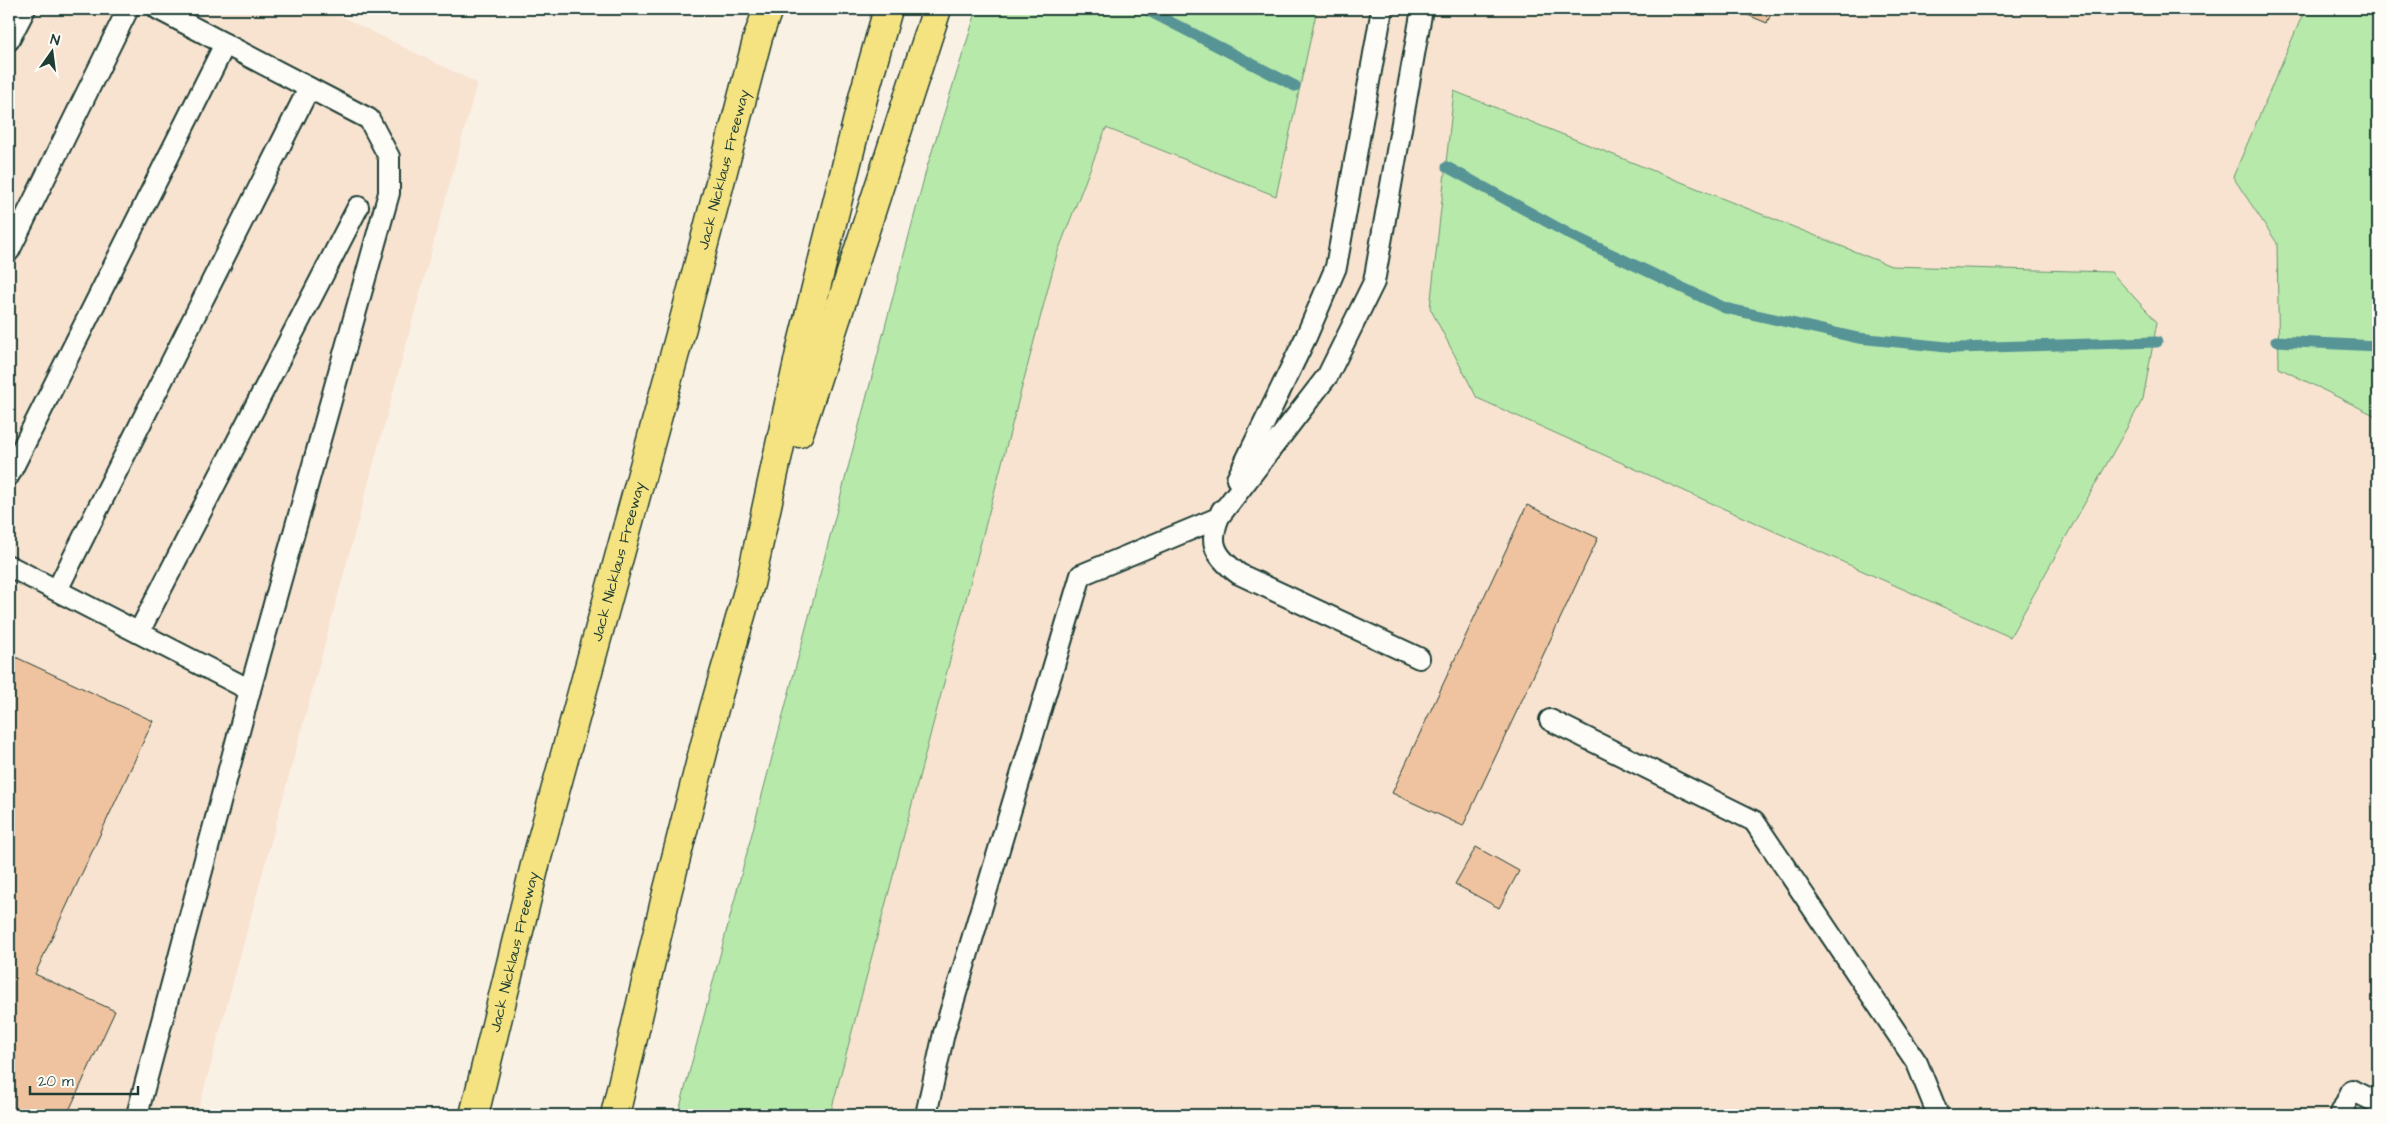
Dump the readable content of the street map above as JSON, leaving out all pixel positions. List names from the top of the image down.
{
  "streets": {
    "highway": ["Jack Nicklaus Freeway"]
  },
  "scale_bar": "20 m",
  "north": "top"
}
